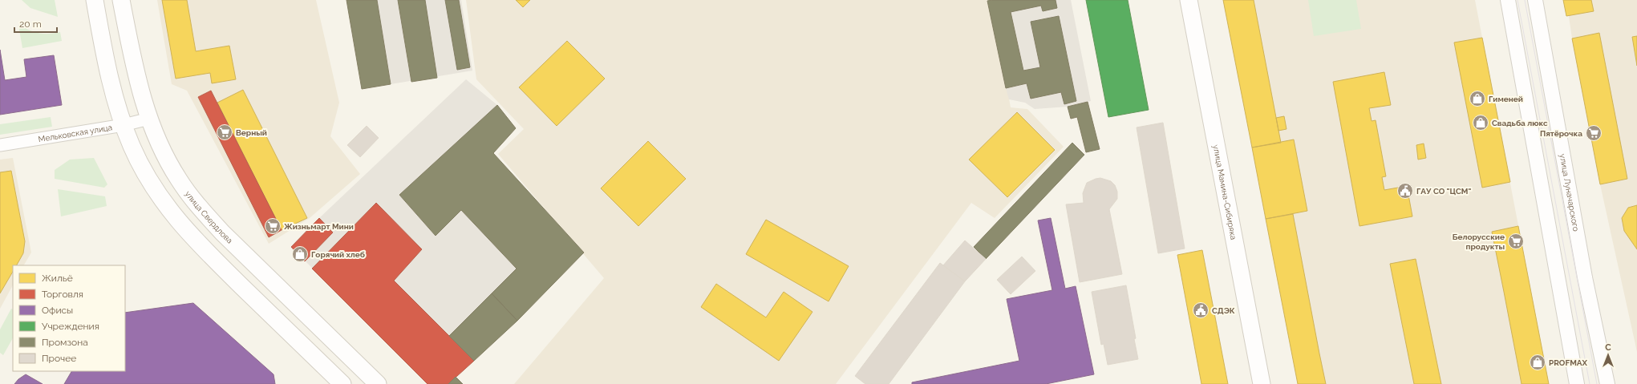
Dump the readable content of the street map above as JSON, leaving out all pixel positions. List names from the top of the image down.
{
  "streets": {
    "main road": ["улица Мамина-Сибиряка", "улица Свердлова"],
    "street": ["Мельковская улица", "улица Луначарского"]
  },
  "crossings": [
    ["Мельковская улица", "улица Свердлова"]
  ],
  "places": {
    "shop": [
      "Гименей",
      "Свадьба люкс",
      "Горячий хлеб",
      "PROFMAX"
    ],
    "supermarket": [
      "Верный",
      "Пятёрочка",
      "Жизньмарт Мини",
      "Белорусские продукты"
    ],
    "public building": ["ГАУ СО \"ЦСМ\"", "СДЭК"]
  },
  "legend": [
    "Жильё",
    "Торговля",
    "Офисы",
    "Учреждения",
    "Промзона",
    "Прочее"
  ],
  "scale_bar": "20 m",
  "north": "top"
}
